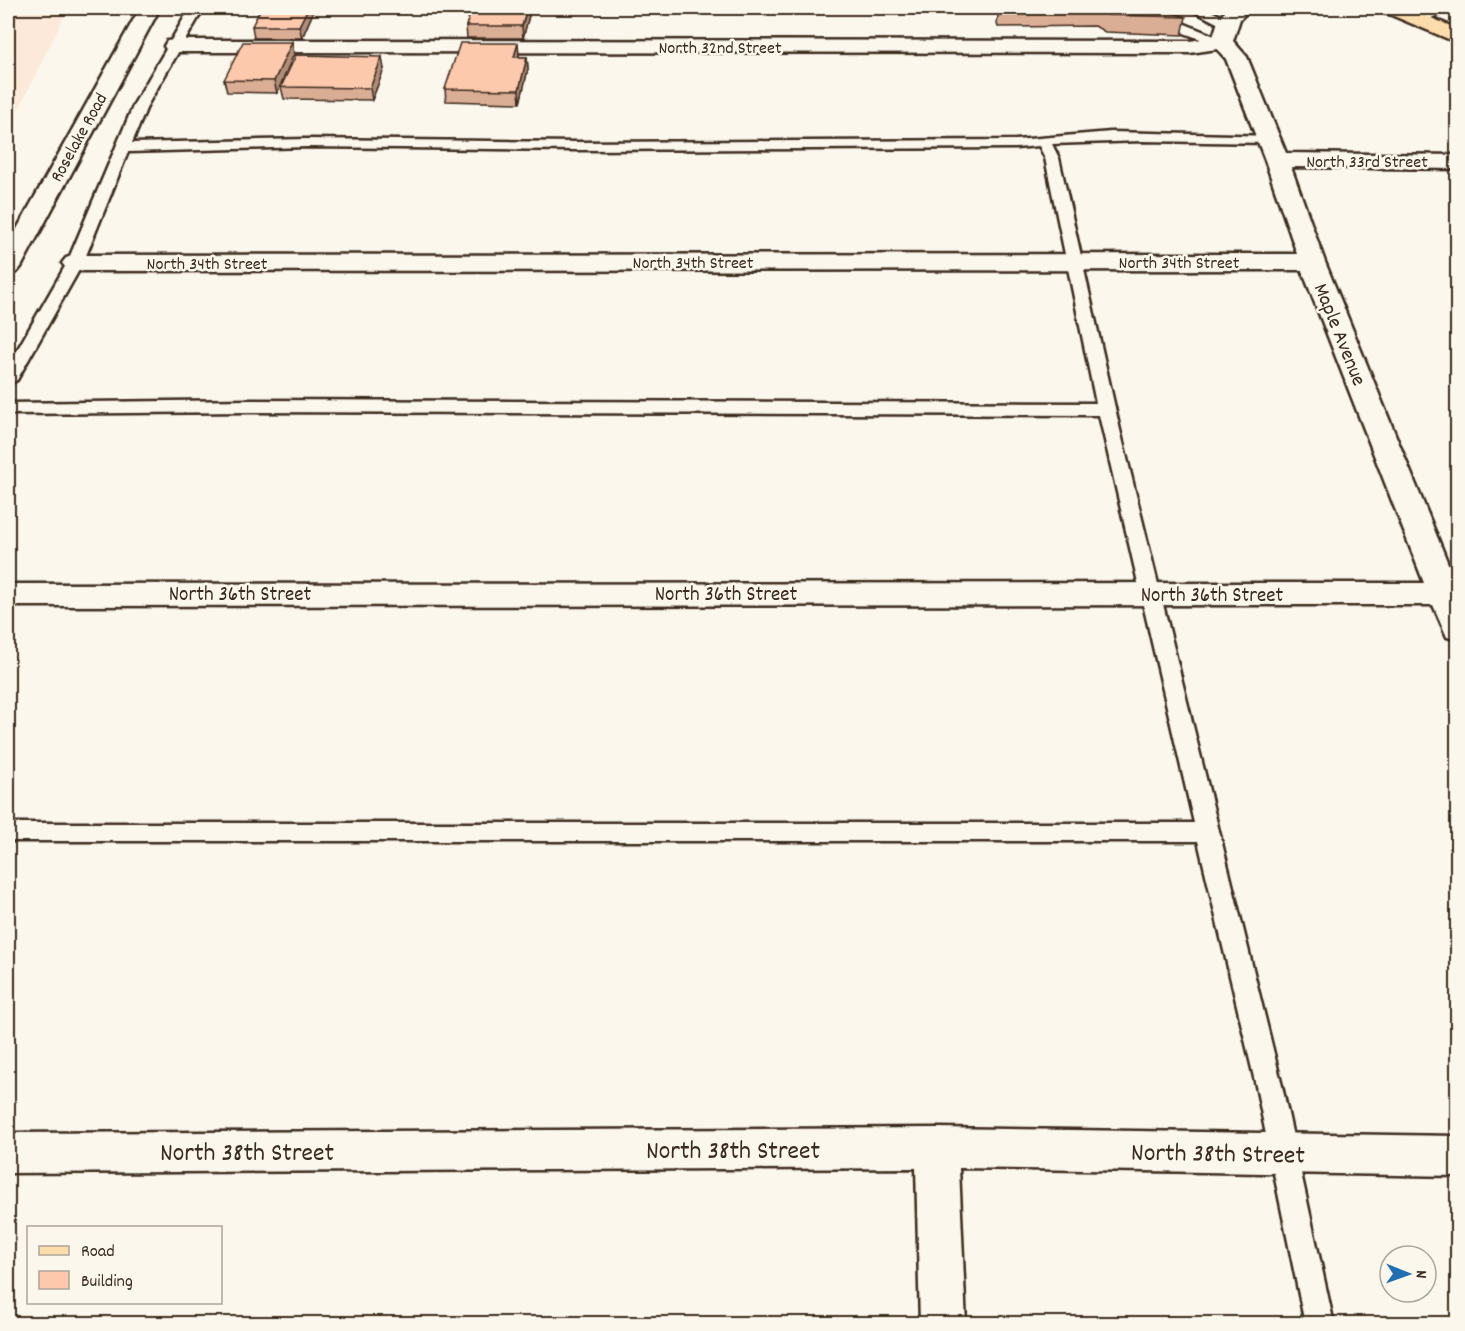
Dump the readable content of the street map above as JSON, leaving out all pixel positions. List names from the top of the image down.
{
  "streets": {
    "street": [
      "North 32nd Street",
      "Roselake Road",
      "North 33rd Street",
      "North 34th Street",
      "Maple Avenue",
      "North 36th Street",
      "North 38th Street"
    ]
  },
  "crossings": [
    ["North 32nd Street", "Maple Avenue"],
    ["North 33rd Street", "Maple Avenue"],
    ["North 34th Street", "Maple Avenue"],
    ["Maple Avenue", "North 36th Street"]
  ],
  "legend": ["Road", "Building"],
  "north": "right"
}
